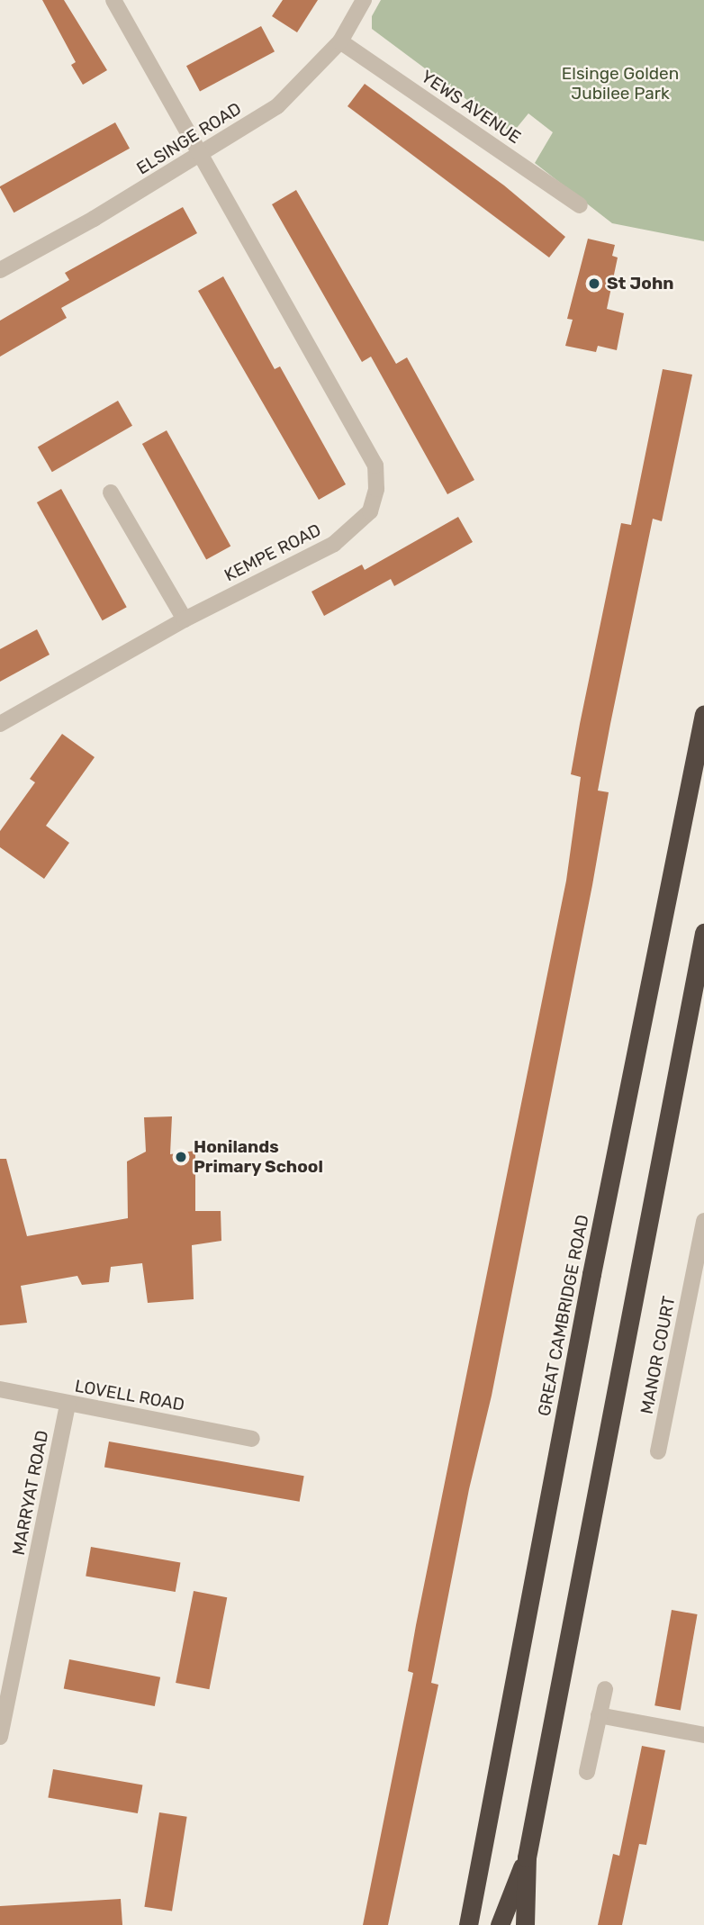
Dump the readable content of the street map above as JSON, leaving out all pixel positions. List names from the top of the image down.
{
  "streets": {
    "highway": ["GREAT CAMBRIDGE ROAD"],
    "street": [
      "YEWS AVENUE",
      "ELSINGE ROAD",
      "KEMPE ROAD",
      "MANOR COURT",
      "LOVELL ROAD",
      "MARRYAT ROAD"
    ]
  },
  "crossings": [
    ["YEWS AVENUE", "ELSINGE ROAD"],
    ["ELSINGE ROAD", "KEMPE ROAD"],
    ["LOVELL ROAD", "MARRYAT ROAD"]
  ],
  "parks": ["Elsinge Golden Jubilee Park"],
  "places": ["St John", "Honilands Primary School"]
}
